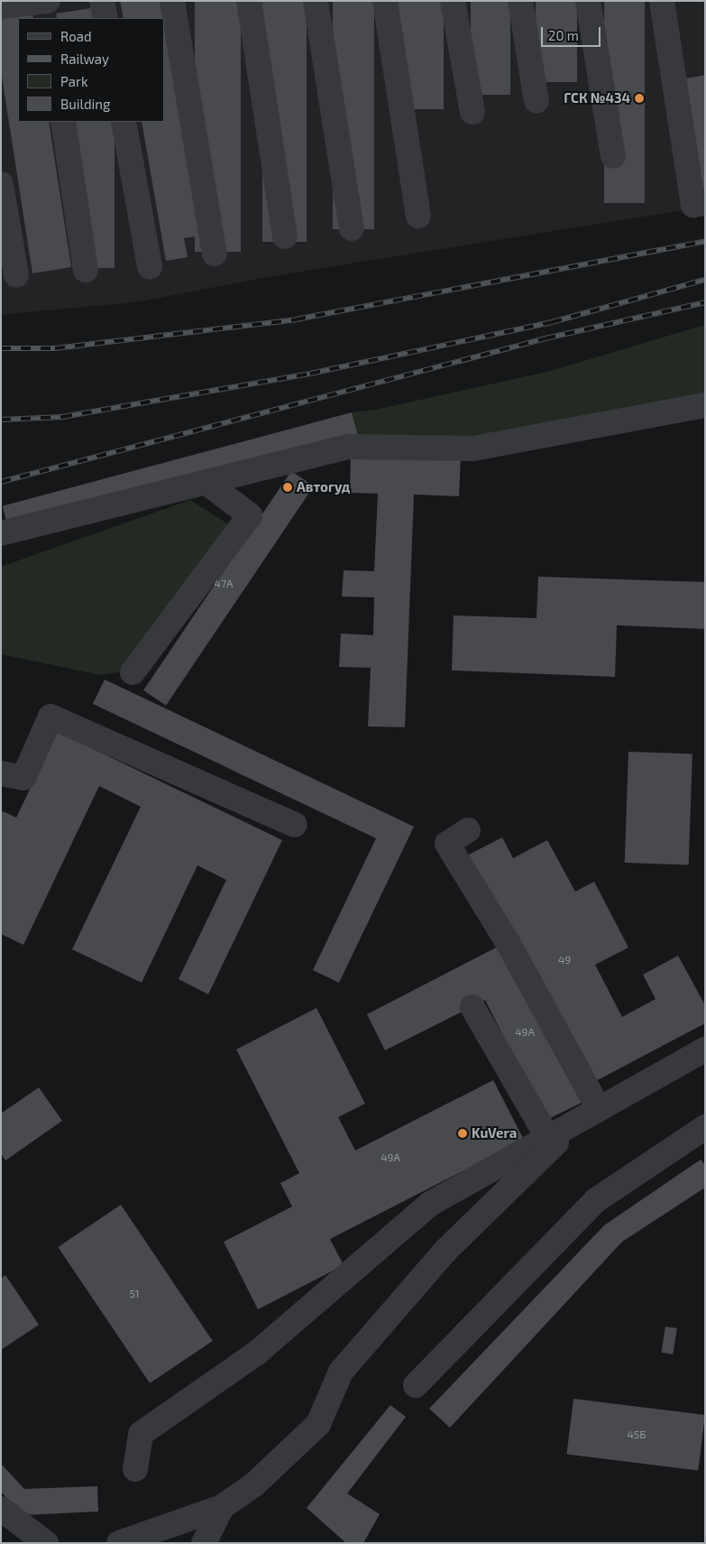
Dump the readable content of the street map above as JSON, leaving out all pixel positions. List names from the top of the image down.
{
  "places": ["ГСК №434", "Автогуд", "KuVera"],
  "house_numbers": [
    "47А",
    "49",
    "49А",
    "49А",
    "51",
    "45Б"
  ],
  "legend": [
    "Road",
    "Railway",
    "Park",
    "Building"
  ],
  "scale_bar": "20 m"
}
